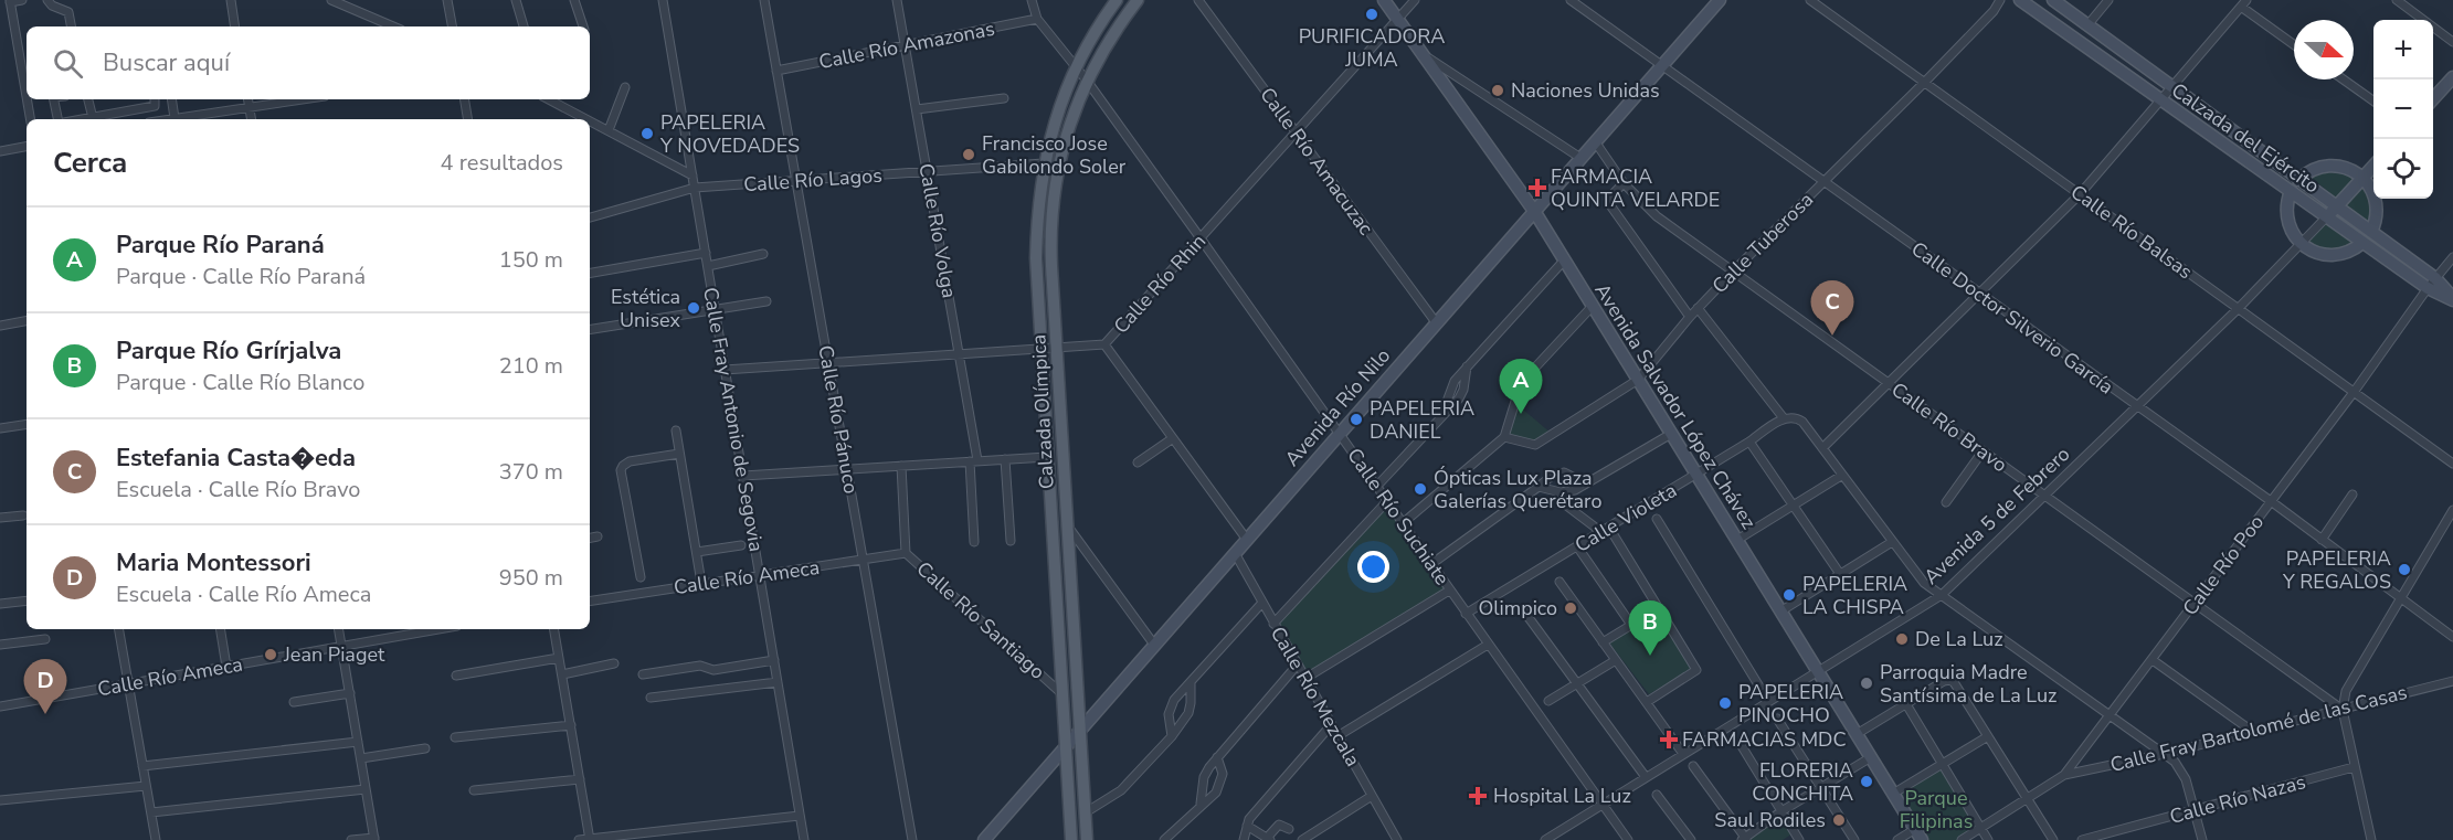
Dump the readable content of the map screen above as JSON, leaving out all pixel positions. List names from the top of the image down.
{
  "streets": {
    "main road": ["Calzada Olímpica"],
    "street": [
      "Calle Río Amazonas",
      "Calzada del Ejército",
      "Calle Río Amacuzac",
      "Calle Río Lagos",
      "Calle Río Volga",
      "Calle Río Balsas",
      "Calle Tuberosa",
      "Calle Río Rhin",
      "Calle Doctor Silverio García",
      "Avenida Salvador López Chávez",
      "Avenida Río Nilo",
      "Calle Fray Antonio de Segovia",
      "Calle Río Pánuco",
      "Calle Río Bravo",
      "Avenida 5 de Febrero",
      "Calle Río Suchiate",
      "Calle Violeta",
      "Calle Río Poo",
      "Calle Río Ameca",
      "Calle Río Santiago",
      "Calle Río Mezcala",
      "Calle Fray Bartolomé de las Casas",
      "Calle Río Nazas"
    ]
  },
  "crossings": [
    ["Calle Río Amazonas", "Calle Río Volga"],
    ["Calle Río Amazonas", "Calle Río Pánuco"],
    ["Calle Río Amazonas", "Calle Río Suchiate"],
    ["Calzada del Ejército", "Avenida 5 de Febrero"],
    ["Calzada del Ejército", "Calle Río Poo"],
    ["Calle Río Amacuzac", "Calle Río Rhin"],
    ["Calle Río Amacuzac", "Avenida Río Nilo"],
    ["Calle Río Lagos", "Calle Río Volga"],
    ["Calle Río Lagos", "Calzada Olímpica"],
    ["Calle Río Lagos", "Calle Fray Antonio de Segovia"],
    ["Calle Río Lagos", "Calle Río Pánuco"],
    ["Calle Río Volga", "Calle Río Rhin"],
    ["Calle Río Balsas", "Calle Tuberosa"],
    ["Calle Río Balsas", "Avenida 5 de Febrero"],
    ["Calle Río Balsas", "Calle Río Poo"],
    ["Calle Tuberosa", "Calle Doctor Silverio García"],
    ["Calle Tuberosa", "Avenida Salvador López Chávez"],
    ["Calle Tuberosa", "Calle Río Bravo"],
    ["Calle Río Rhin", "Avenida Salvador López Chávez"],
    ["Calle Río Rhin", "Calzada Olímpica"],
    ["Calle Río Rhin", "Calle Fray Antonio de Segovia"],
    ["Calle Río Rhin", "Calle Río Pánuco"],
    ["Calle Río Rhin", "Calle Río Suchiate"],
    ["Calle Doctor Silverio García", "Avenida Río Nilo"],
    ["Calle Doctor Silverio García", "Avenida 5 de Febrero"],
    ["Calle Doctor Silverio García", "Calle Río Poo"],
    ["Avenida Salvador López Chávez", "Avenida Río Nilo"],
    ["Avenida Salvador López Chávez", "Avenida 5 de Febrero"],
    ["Avenida Salvador López Chávez", "Calle Violeta"],
    ["Avenida Río Nilo", "Calzada Olímpica"],
    ["Avenida Río Nilo", "Calle Río Bravo"],
    ["Avenida Río Nilo", "Calle Río Suchiate"],
    ["Avenida Río Nilo", "Calle Río Mezcala"],
    ["Calzada Olímpica", "Calle Río Suchiate"],
    ["Calzada Olímpica", "Calle Río Santiago"],
    ["Calle Fray Antonio de Segovia", "Calle Río Ameca"],
    ["Calle Río Pánuco", "Calle Río Ameca"],
    ["Calle Río Bravo", "Avenida 5 de Febrero"],
    ["Calle Río Bravo", "Calle Río Poo"],
    ["Calle Río Bravo", "Calle Fray Bartolomé de las Casas"],
    ["Avenida 5 de Febrero", "Calle Río Suchiate"],
    ["Calle Río Suchiate", "Calle Violeta"],
    ["Calle Río Poo", "Calle Fray Bartolomé de las Casas"],
    ["Calle Río Ameca", "Calle Río Santiago"]
  ],
  "parks": ["Parque Filipinas"],
  "places": {
    "other": [
      "PURIFICADORA JUMA",
      "Naciones Unidas",
      "PAPELERIA Y NOVEDADES",
      "Francisco Jose Gabilondo Soler",
      "Estética Unisex",
      "PAPELERIA DANIEL",
      "Ópticas Lux Plaza Galerías Querétaro",
      "PAPELERIA Y REGALOS",
      "PAPELERIA LA CHISPA",
      "Olimpico",
      "De La Luz",
      "Jean Piaget",
      "Parroquia Madre Santísima de La Luz",
      "PAPELERIA PINOCHO",
      "FLORERIA CONCHITA",
      "Saul Rodiles"
    ],
    "health": ["FARMACIA QUINTA VELARDE", "FARMACIAS MDC", "Hospital La Luz"]
  },
  "north": "right",
  "page": {
    "map_buttons": ["+", "−"],
    "search": "Buscar aquí",
    "heading": ["Cerca", "4 resultados"],
    "list": [
      {
        "mark": "A",
        "name": "Parque Río Paraná",
        "note": "Parque · Calle Río Paraná",
        "value": "150 m"
      },
      {
        "mark": "B",
        "name": "Parque Río Grírjalva",
        "note": "Parque · Calle Río Blanco",
        "value": "210 m"
      },
      {
        "mark": "C",
        "name": "Estefania Casta�eda",
        "note": "Escuela · Calle Río Bravo",
        "value": "370 m"
      },
      {
        "mark": "D",
        "name": "Maria Montessori",
        "note": "Escuela · Calle Río Ameca",
        "value": "950 m"
      }
    ],
    "pins": [
      "C",
      "A",
      "B",
      "D"
    ]
  }
}
